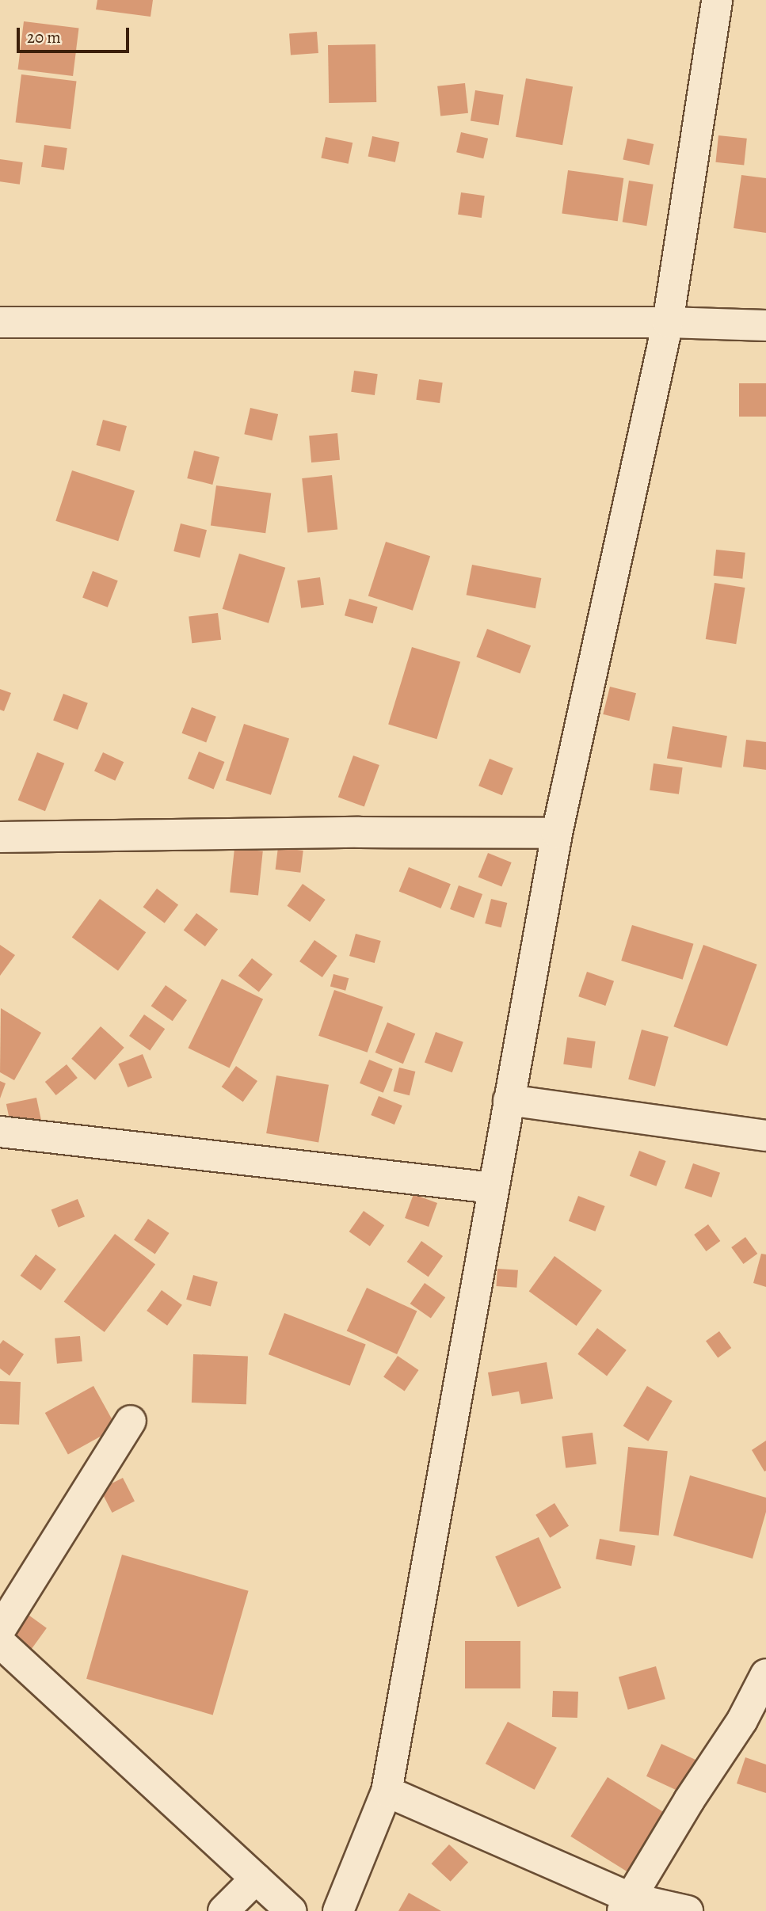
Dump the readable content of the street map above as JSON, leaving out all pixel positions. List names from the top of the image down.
{
  "scale_bar": "20 m"
}
